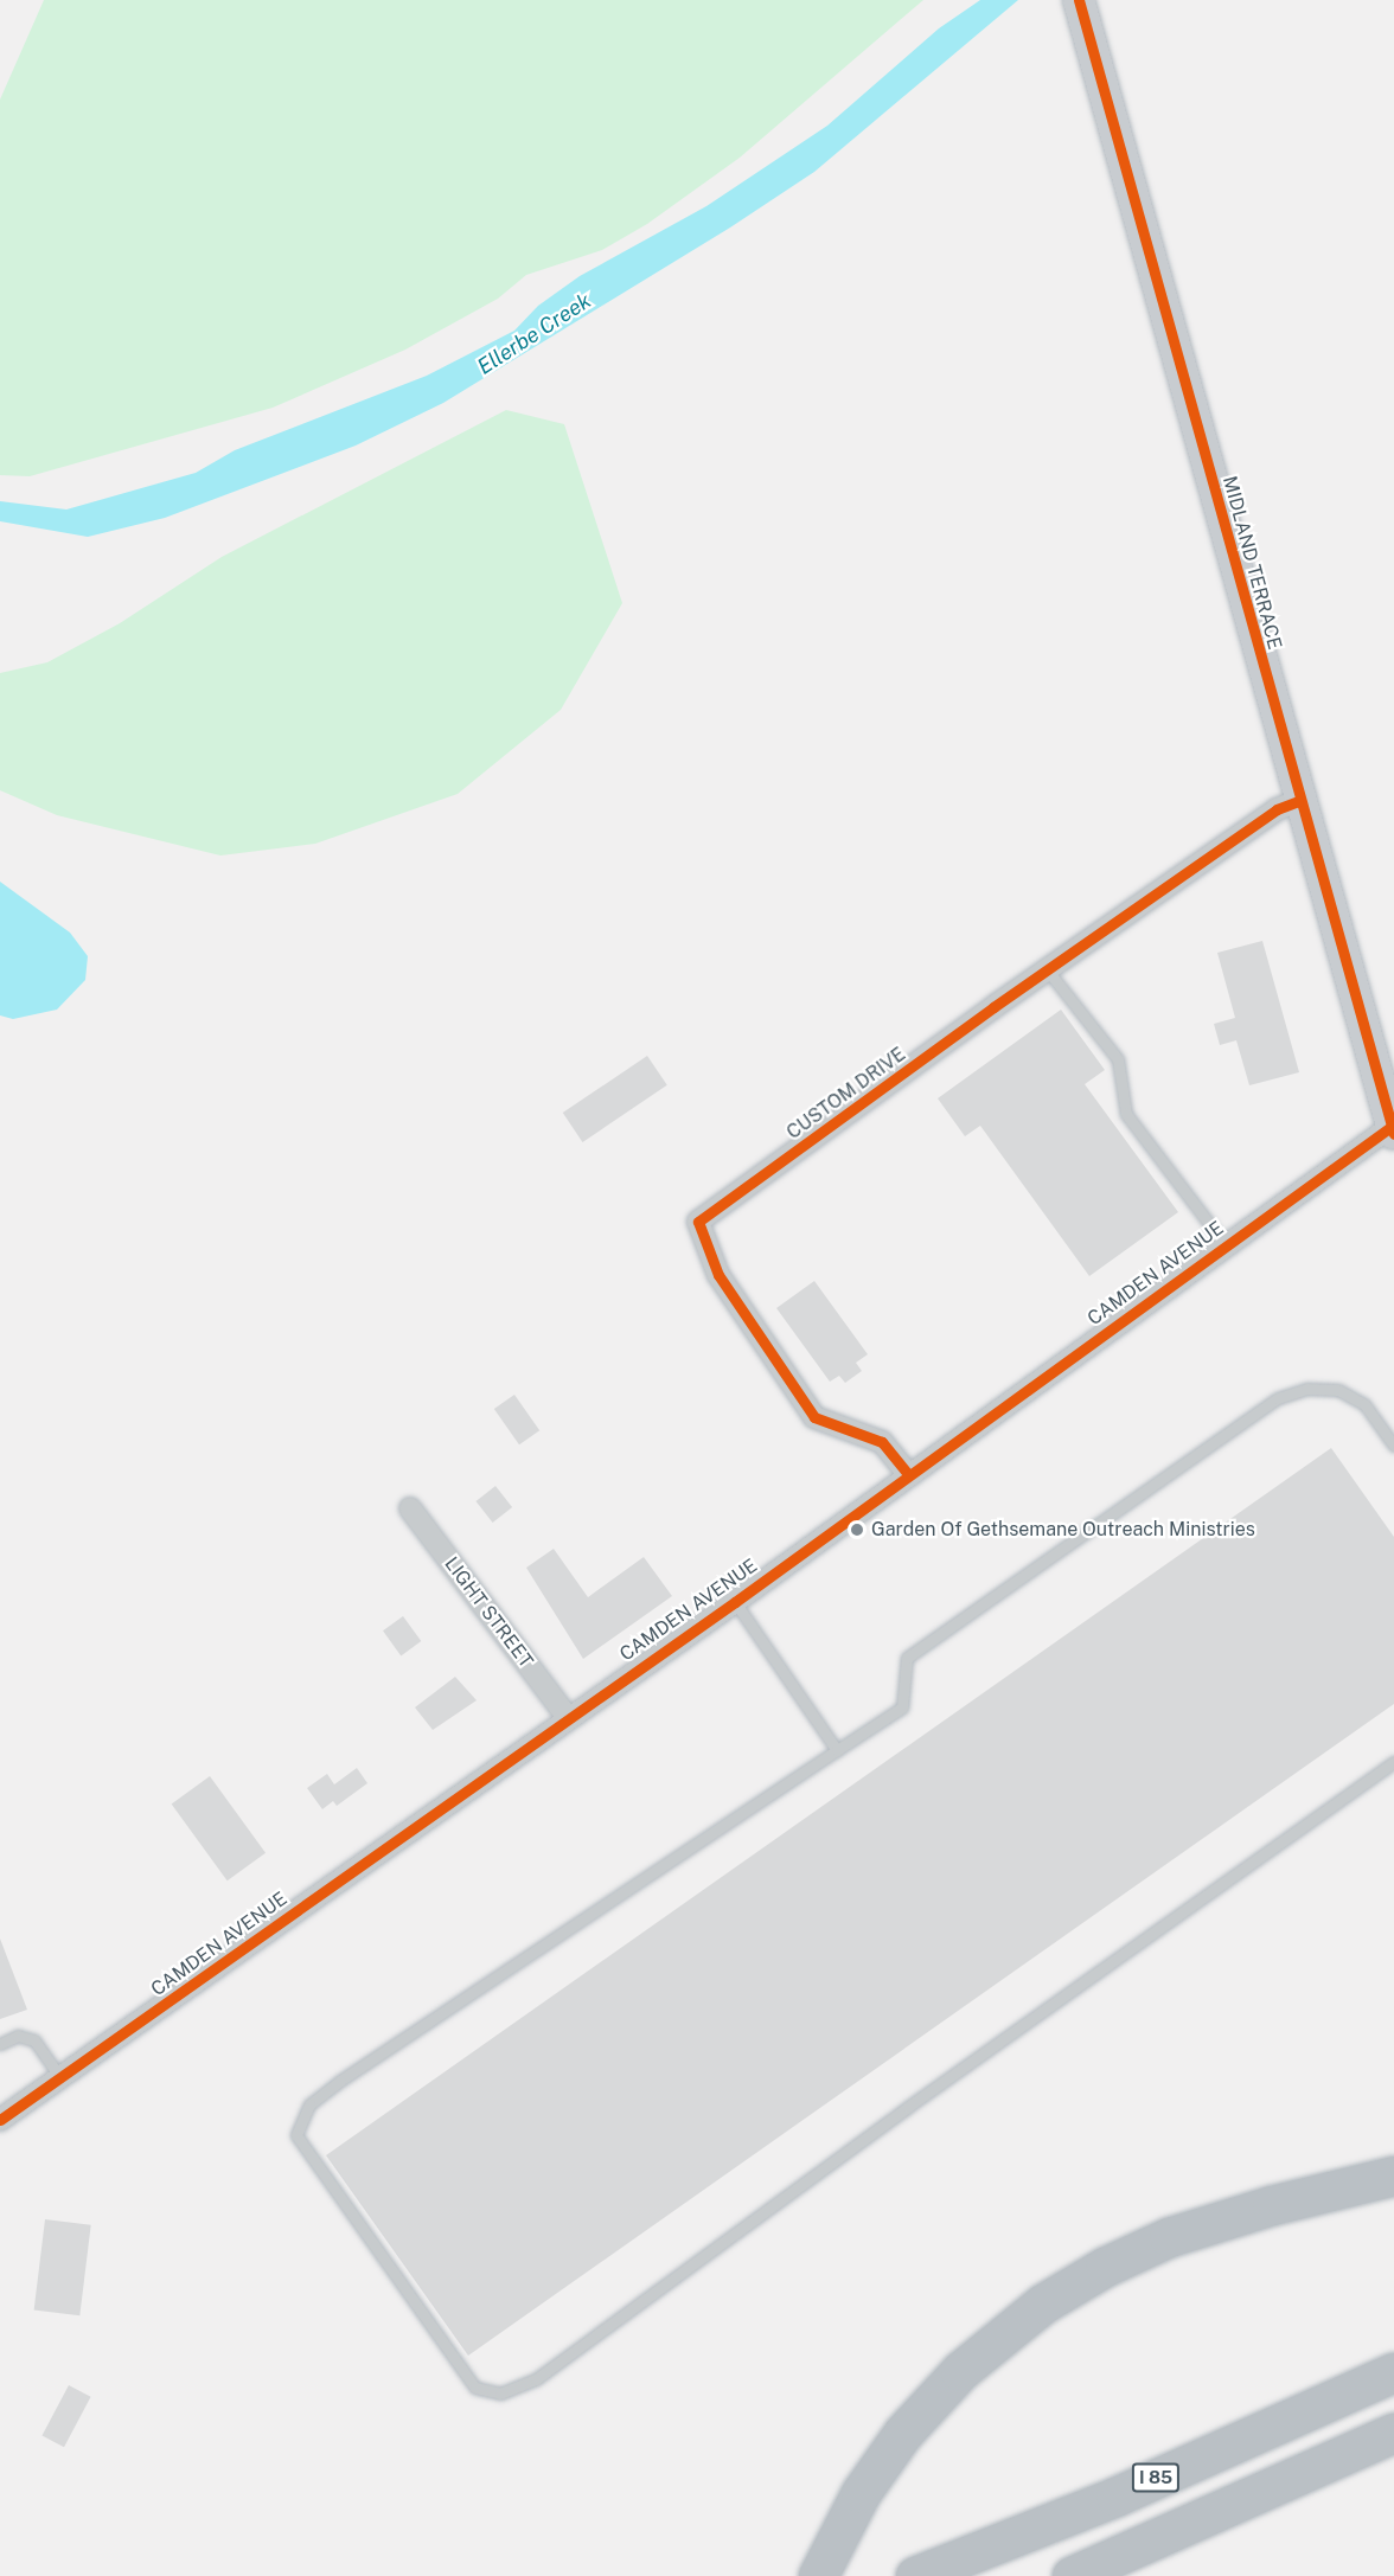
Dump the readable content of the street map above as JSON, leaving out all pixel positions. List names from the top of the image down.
{
  "streets": {
    "highway": ["I 85"],
    "street": [
      "MIDLAND TERRACE",
      "CUSTOM DRIVE",
      "CAMDEN AVENUE",
      "LIGHT STREET"
    ]
  },
  "crossings": [
    ["MIDLAND TERRACE", "CUSTOM DRIVE"],
    ["MIDLAND TERRACE", "CAMDEN AVENUE"],
    ["CUSTOM DRIVE", "CAMDEN AVENUE"],
    ["CAMDEN AVENUE", "LIGHT STREET"]
  ],
  "water": ["Ellerbe Creek"],
  "places": ["Garden Of Gethsemane Outreach Ministries"]
}
